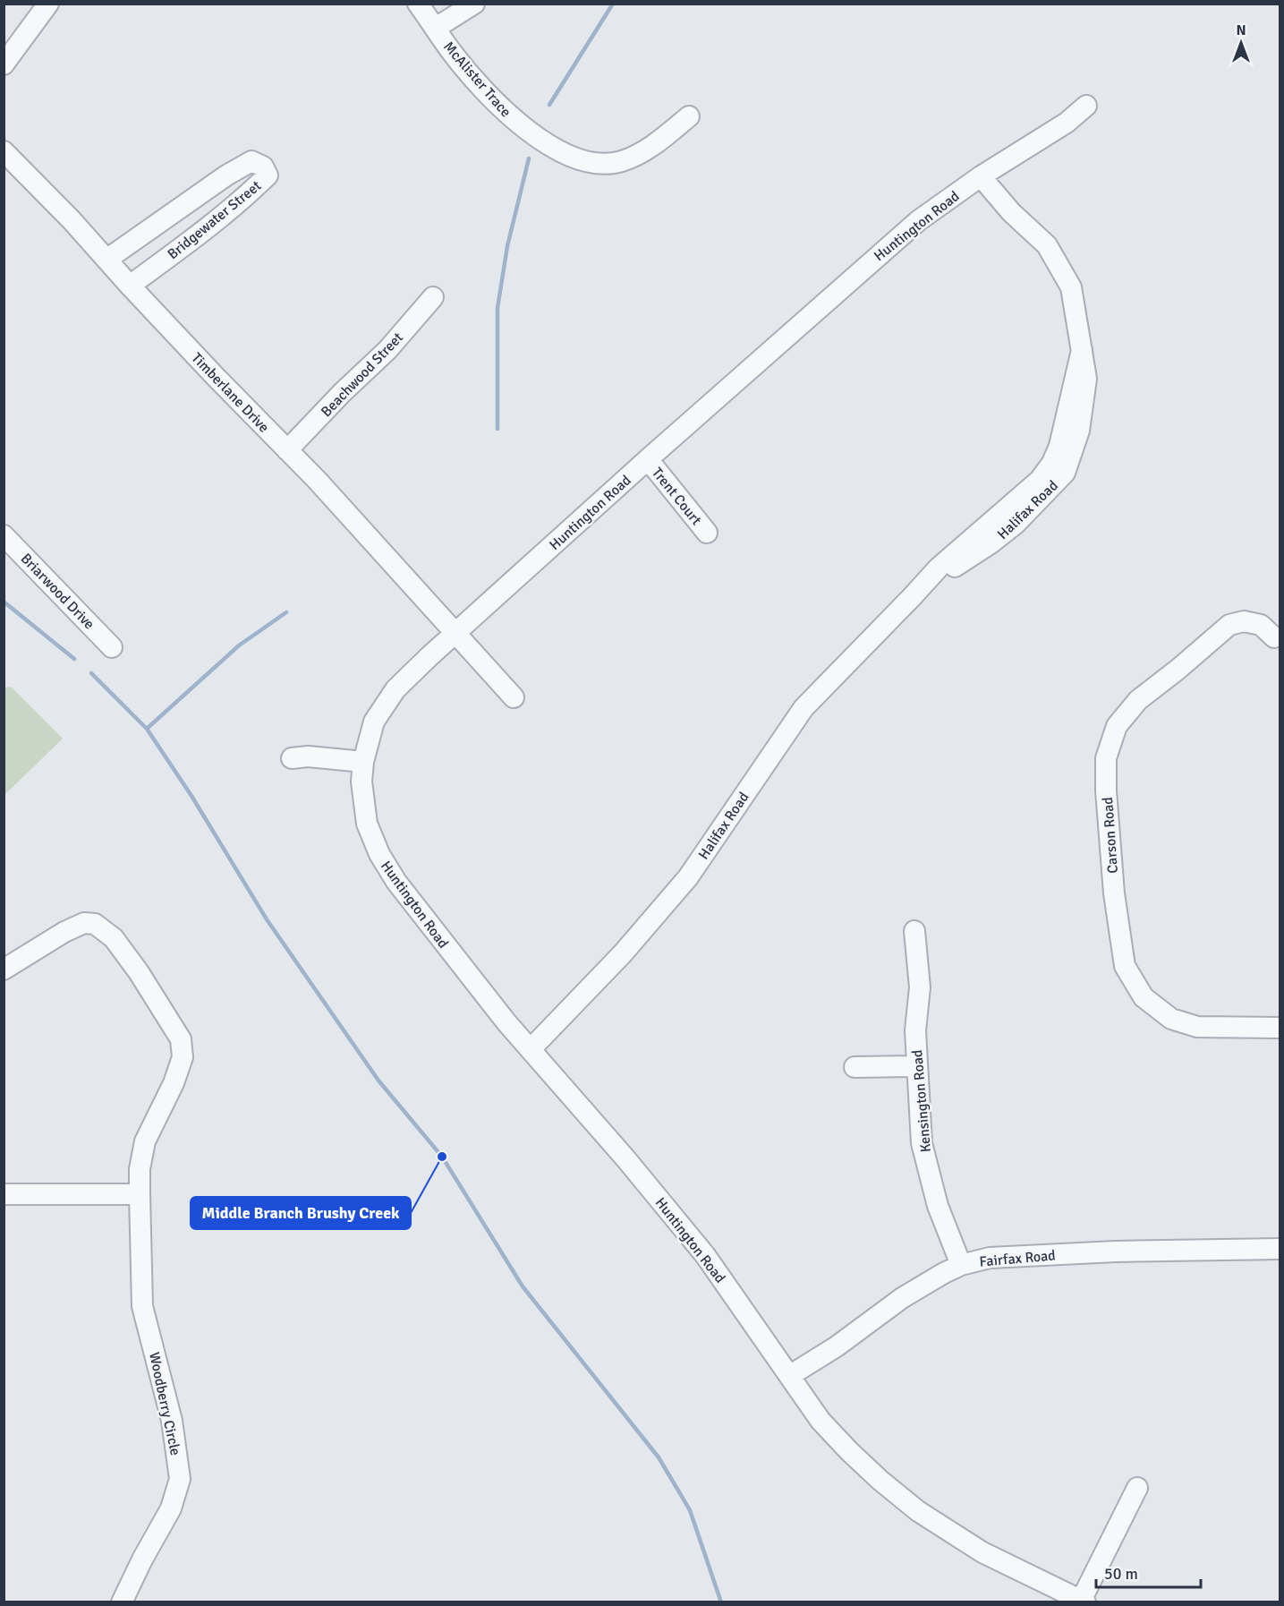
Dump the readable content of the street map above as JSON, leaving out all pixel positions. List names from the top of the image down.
{
  "streets": {
    "street": [
      "McAlister Trace",
      "Bridgewater Street",
      "Huntington Road",
      "Beachwood Street",
      "Timberlane Drive",
      "Trent Court",
      "Halifax Road",
      "Briarwood Drive",
      "Carson Road",
      "Kensington Road",
      "Fairfax Road",
      "Woodberry Circle"
    ]
  },
  "crossings": [
    ["Bridgewater Street", "Timberlane Drive"],
    ["Huntington Road", "Timberlane Drive"],
    ["Huntington Road", "Trent Court"],
    ["Huntington Road", "Halifax Road"],
    ["Huntington Road", "Fairfax Road"],
    ["Beachwood Street", "Timberlane Drive"],
    ["Kensington Road", "Fairfax Road"]
  ],
  "places": ["Middle Branch Brushy Creek"],
  "scale_bar": "50 m",
  "north": "top"
}
